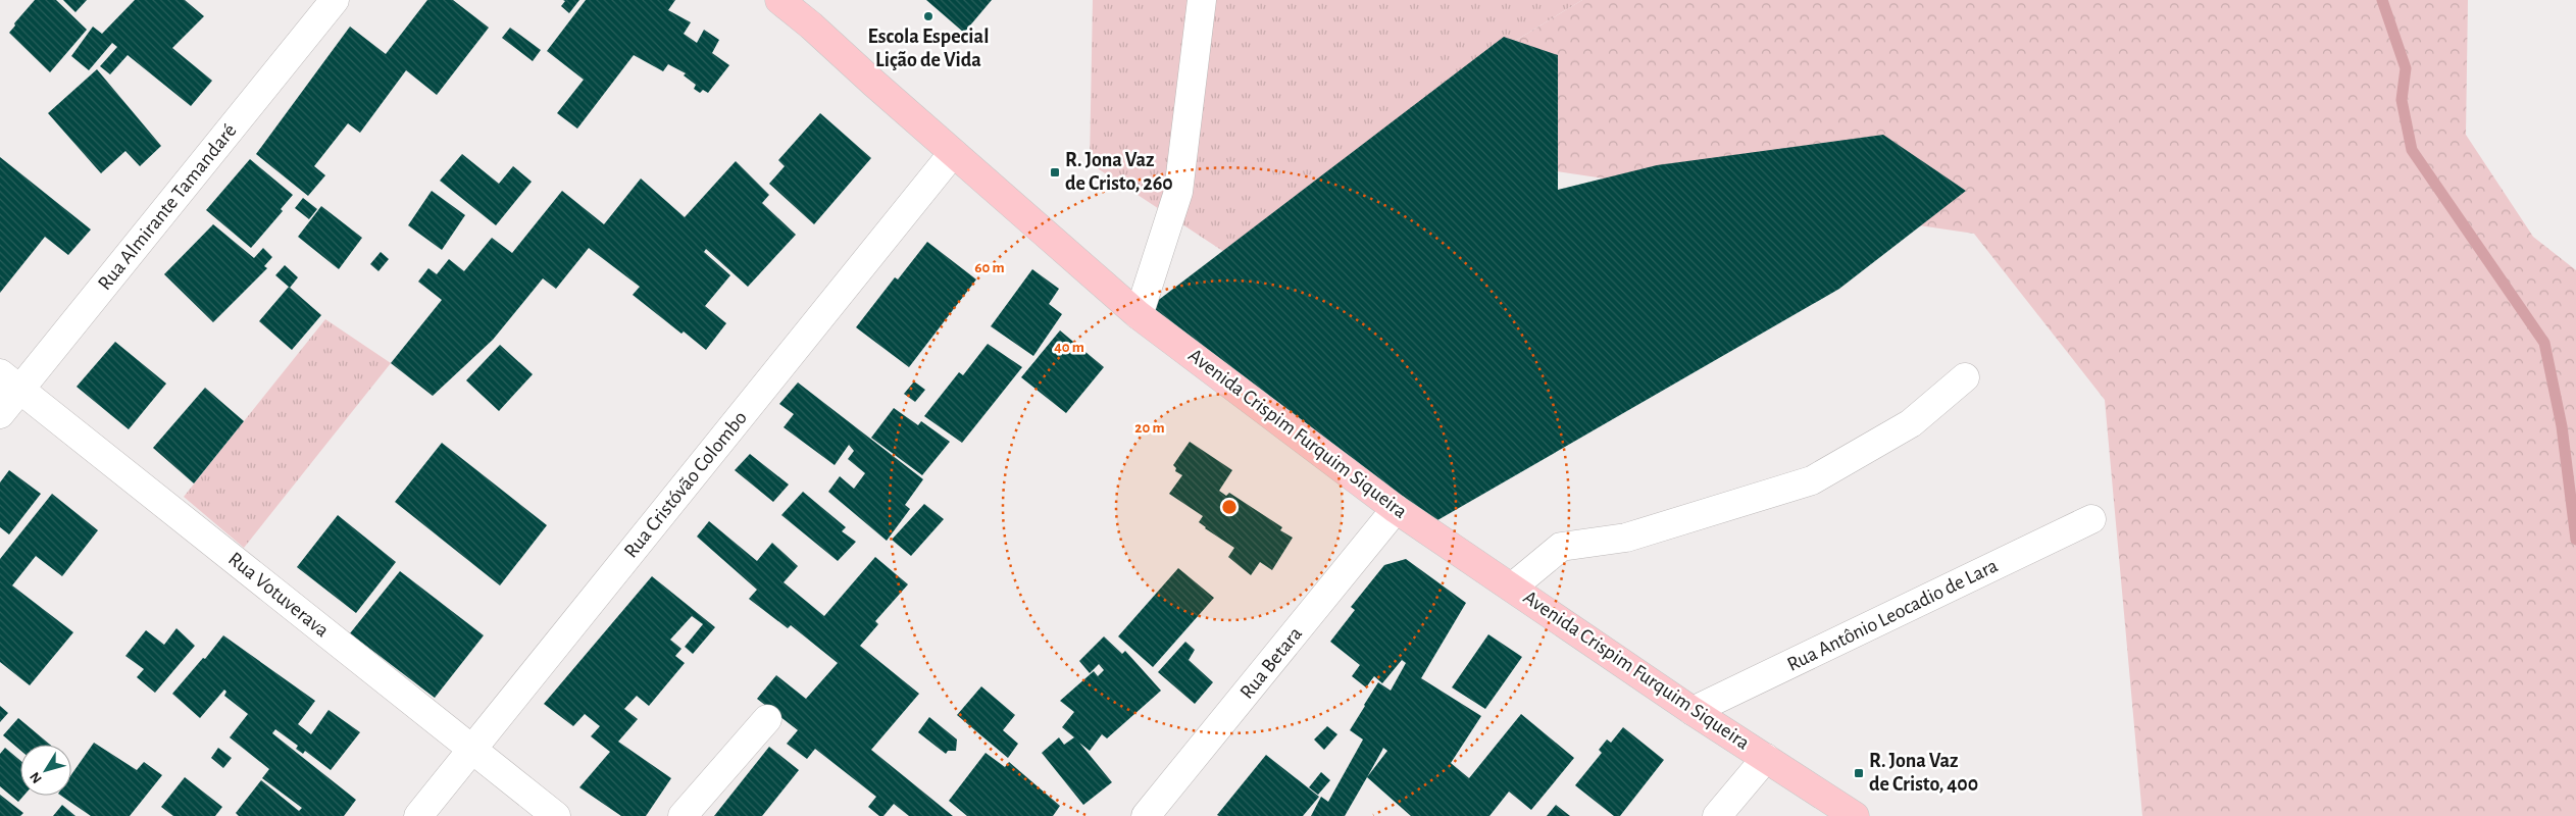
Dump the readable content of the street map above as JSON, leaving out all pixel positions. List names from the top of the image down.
{
  "streets": {
    "main road": ["Avenida Crispim Furquim Siqueira"],
    "street": [
      "Rua Almirante Tamandaré",
      "Rua Cristóvão Colombo",
      "Rua Votuverava",
      "Rua Antônio Leocadio de Lara",
      "Rua Betara"
    ]
  },
  "crossings": [
    ["Rua Almirante Tamandaré", "Rua Votuverava"],
    ["Avenida Crispim Furquim Siqueira", "Rua Cristóvão Colombo"],
    ["Avenida Crispim Furquim Siqueira", "Rua Antônio Leocadio de Lara"],
    ["Avenida Crispim Furquim Siqueira", "Rua Betara"],
    ["Rua Cristóvão Colombo", "Rua Votuverava"]
  ],
  "places": {
    "other": ["Escola Especial Lição de Vida"],
    "transit": ["R. Jona Vaz de Cristo, 260", "R. Jona Vaz de Cristo, 400"]
  },
  "north": "bottom left",
  "rings": ["60 m", "40 m", "20 m"]
}
